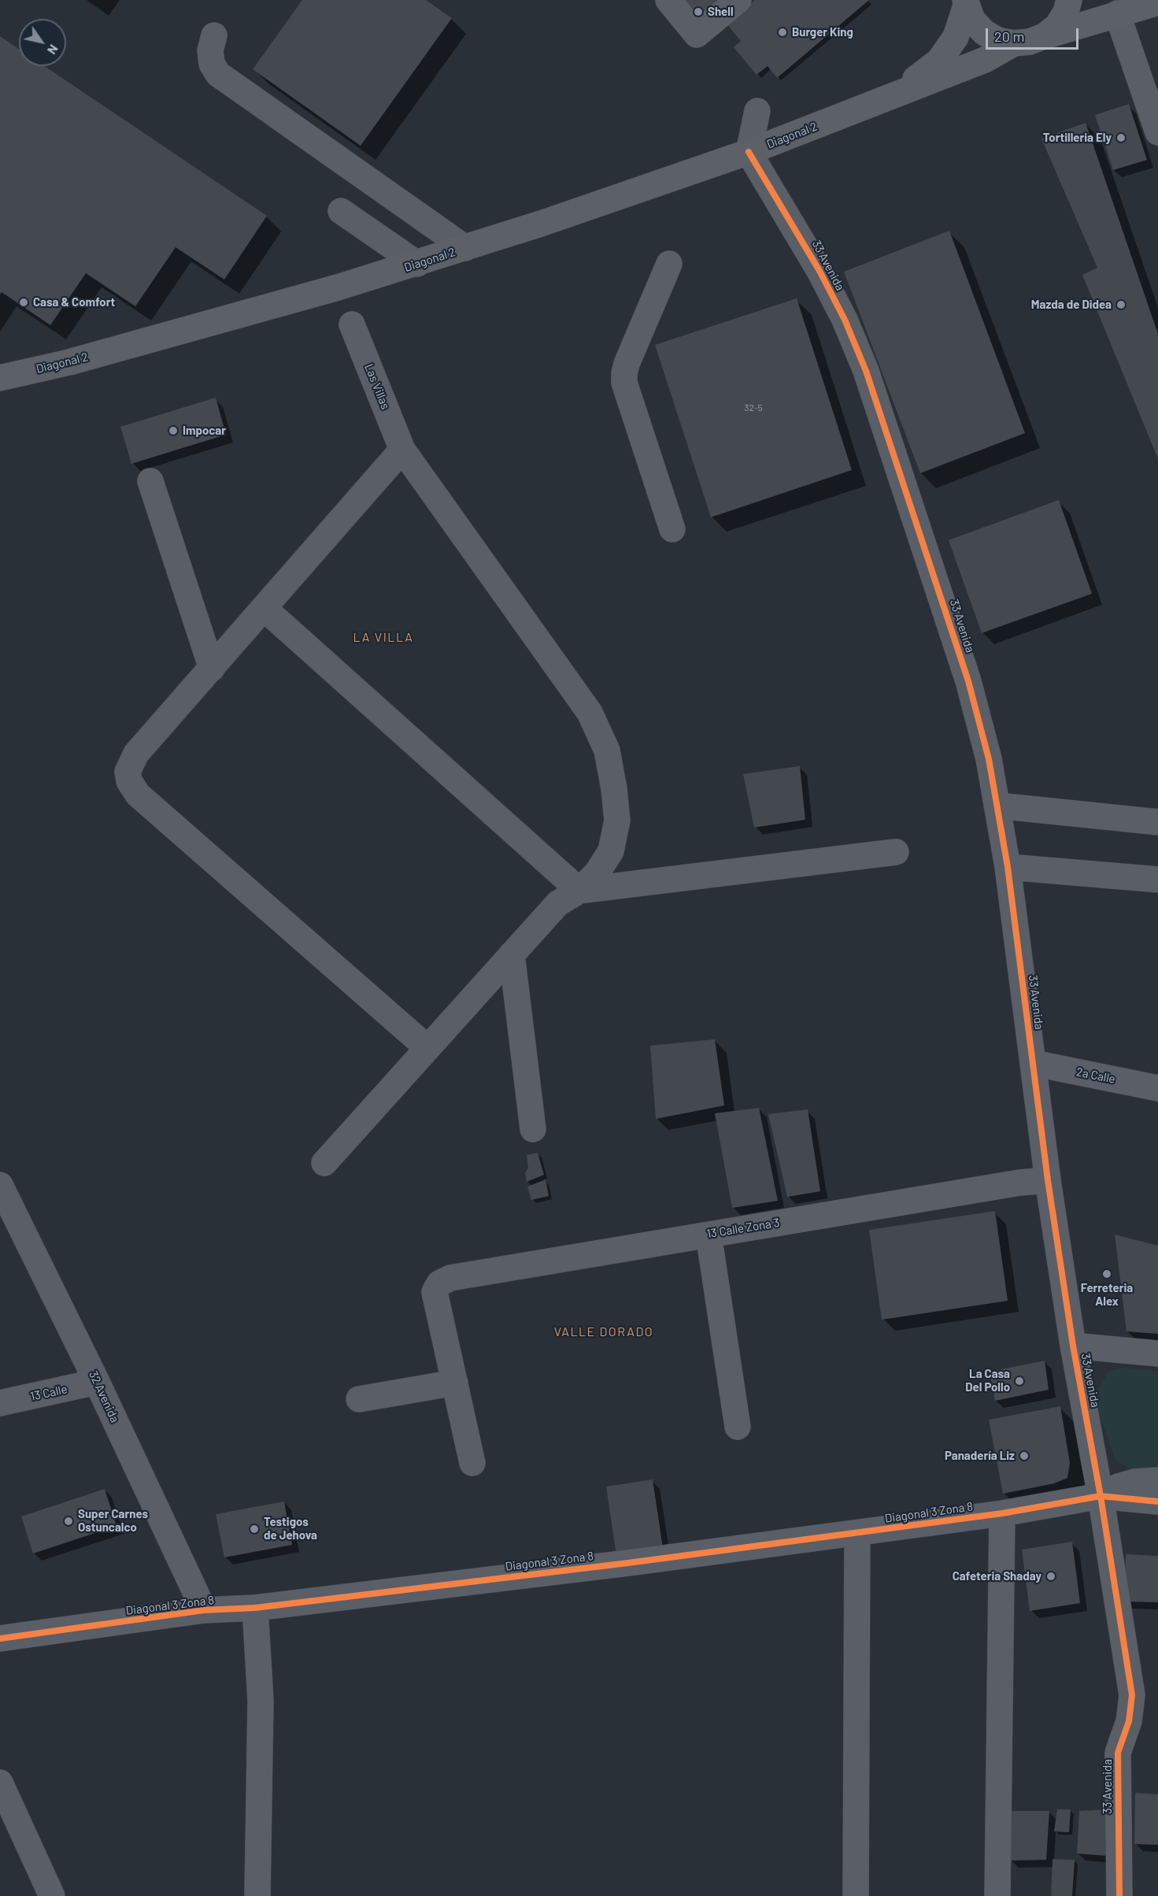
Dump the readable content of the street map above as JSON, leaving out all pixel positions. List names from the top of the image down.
{
  "streets": {
    "main road": ["Diagonal 2"],
    "street": [
      "33 Avenida",
      "Las Villas",
      "2a Calle",
      "13 Calle Zona 3",
      "13 Calle",
      "32 Avenida",
      "Diagonal 3 Zona 8"
    ]
  },
  "crossings": [
    ["Diagonal 2", "33 Avenida"],
    ["33 Avenida", "2a Calle"],
    ["33 Avenida", "13 Calle Zona 3"],
    ["33 Avenida", "Diagonal 3 Zona 8"],
    ["13 Calle", "32 Avenida"],
    ["32 Avenida", "Diagonal 3 Zona 8"]
  ],
  "districts": ["LA VILLA", "VALLE DORADO"],
  "places": [
    "Shell",
    "Burger King",
    "Tortilleria Ely",
    "Casa & Comfort",
    "Mazda de Didea",
    "Impocar",
    "Ferreteria Alex",
    "La Casa Del Pollo",
    "Panadería Liz",
    "Super Carnes Ostuncalco",
    "Testigos de Jehova",
    "Cafeteria Shaday"
  ],
  "house_numbers": ["32-5"],
  "scale_bar": "20 m",
  "north": "bottom right"
}
